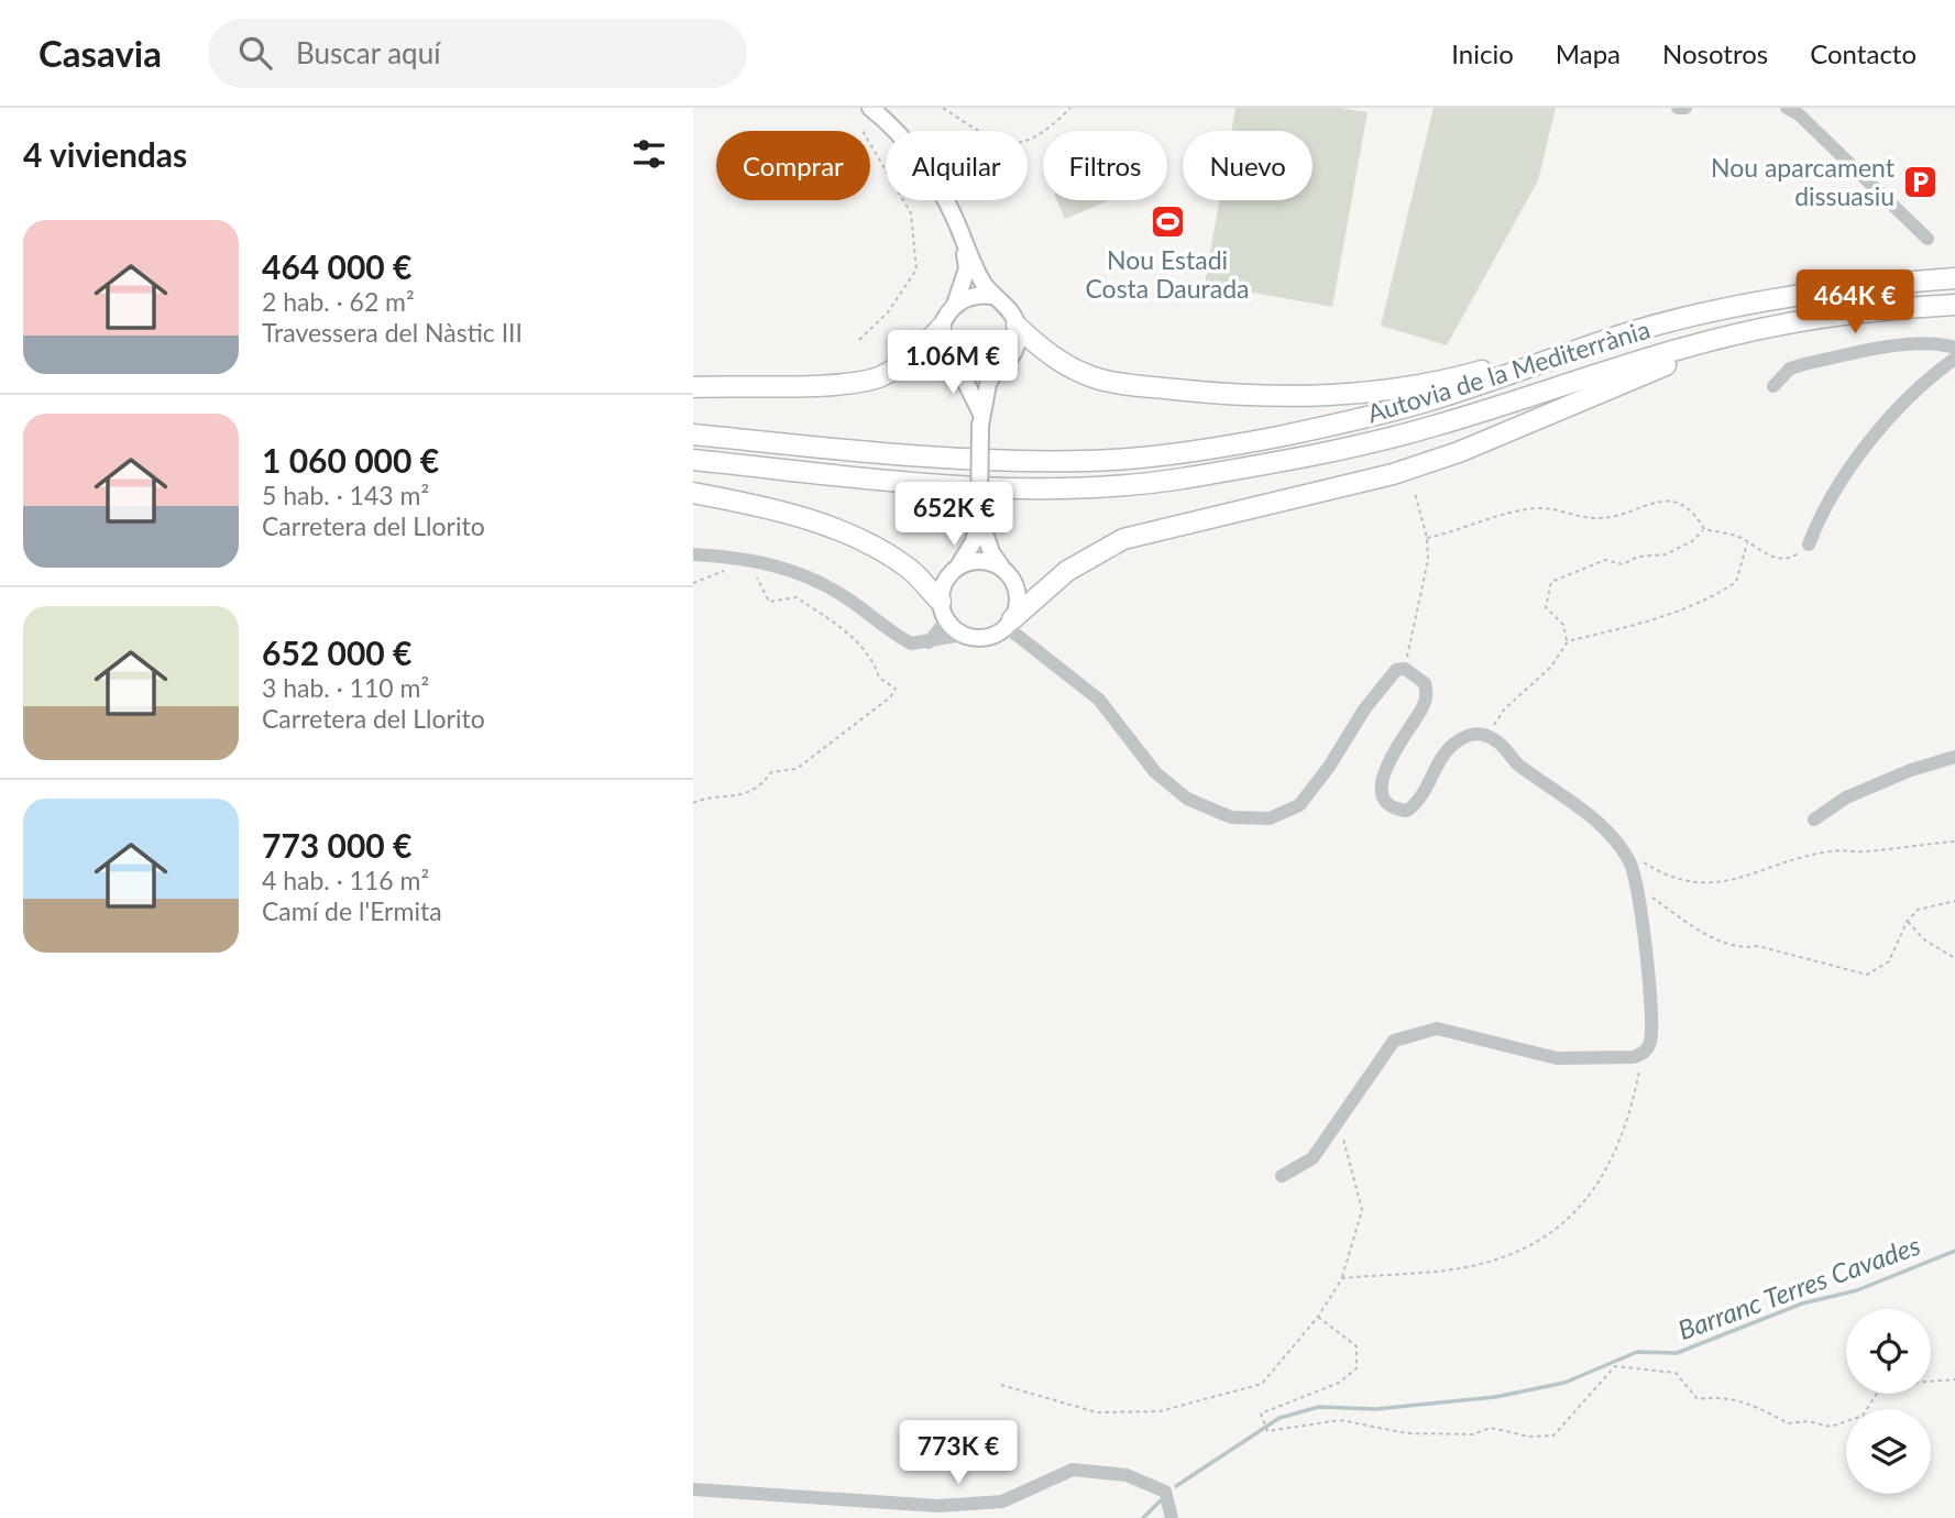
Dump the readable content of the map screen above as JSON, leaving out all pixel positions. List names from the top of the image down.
{
  "streets": {
    "highway": ["Autovia de la Mediterrània"]
  },
  "water": ["Barranc Terres Cavades"],
  "places": {
    "parking": ["Nou aparcament dissuasiu"],
    "sports": ["Nou Estadi Costa Daurada"]
  },
  "page": {
    "header": "Casavia",
    "search": "Buscar aquí",
    "nav": [
      "Inicio",
      "Mapa",
      "Nosotros",
      "Contacto"
    ],
    "heading": "4 viviendas",
    "chip": [
      "Comprar",
      "Alquilar",
      "Filtros",
      "Nuevo"
    ],
    "list": [
      {
        "name": "464 000 €",
        "note": "2 hab. · 62 m² · Travessera del Nàstic III"
      },
      {
        "name": "1 060 000 €",
        "note": "5 hab. · 143 m² · Carretera del Llorito"
      },
      {
        "name": "652 000 €",
        "note": "3 hab. · 110 m² · Carretera del Llorito"
      },
      {
        "name": "773 000 €",
        "note": "4 hab. · 116 m² · Camí de l'Ermita"
      }
    ],
    "price": [
      "464K €",
      "1.06M €",
      "652K €",
      "773K €"
    ]
  }
}
